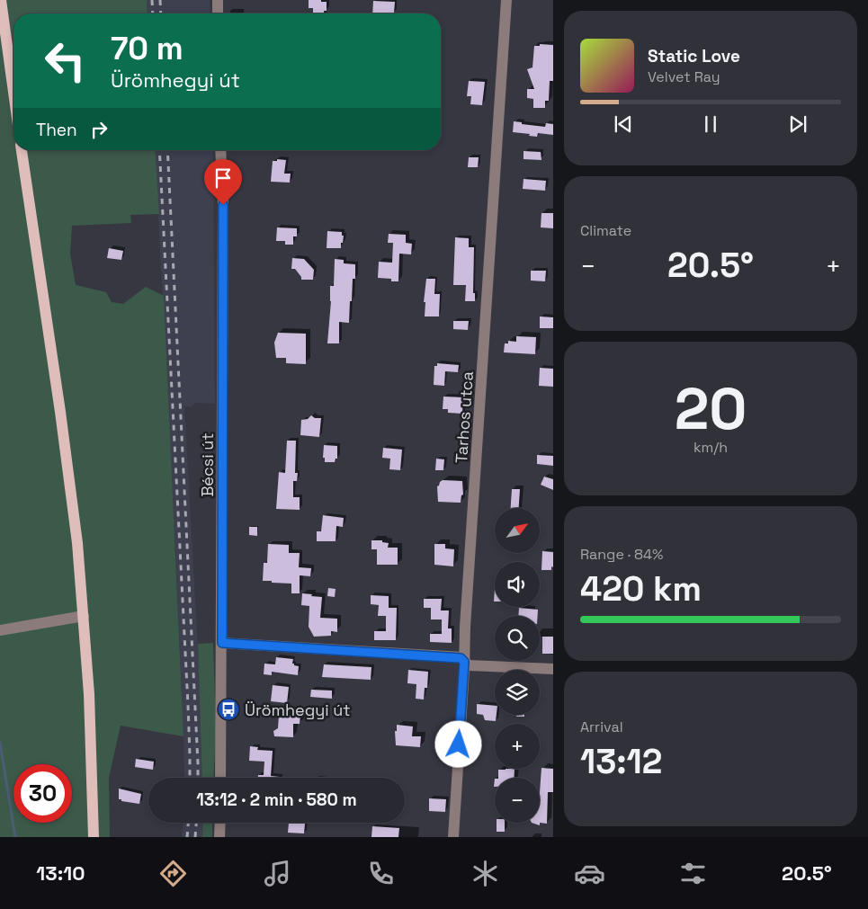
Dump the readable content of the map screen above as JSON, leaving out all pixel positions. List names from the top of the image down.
{
  "streets": {
    "street": ["Tarhos utca", "Bécsi út"]
  },
  "places": {
    "bus stop": ["Ürömhegyi út"]
  },
  "north": "top right",
  "page": {
    "turn": ["70 m", "Ürömhegyi út"],
    "song": ["Static Love", "Velvet Ray"],
    "then": "Then",
    "tile": [
      "Climate",
      ["20", "km/h"],
      ["Range · 84%", "420 km"],
      ["Arrival", "13:12"]
    ],
    "heat": ["−", "20.5°", "+"],
    "map_buttons": ["+", "−"],
    "limit": "30",
    "trip": "13:12 · 2 min · 580 m",
    "tabs": ["13:10", "20.5°"]
  }
}
